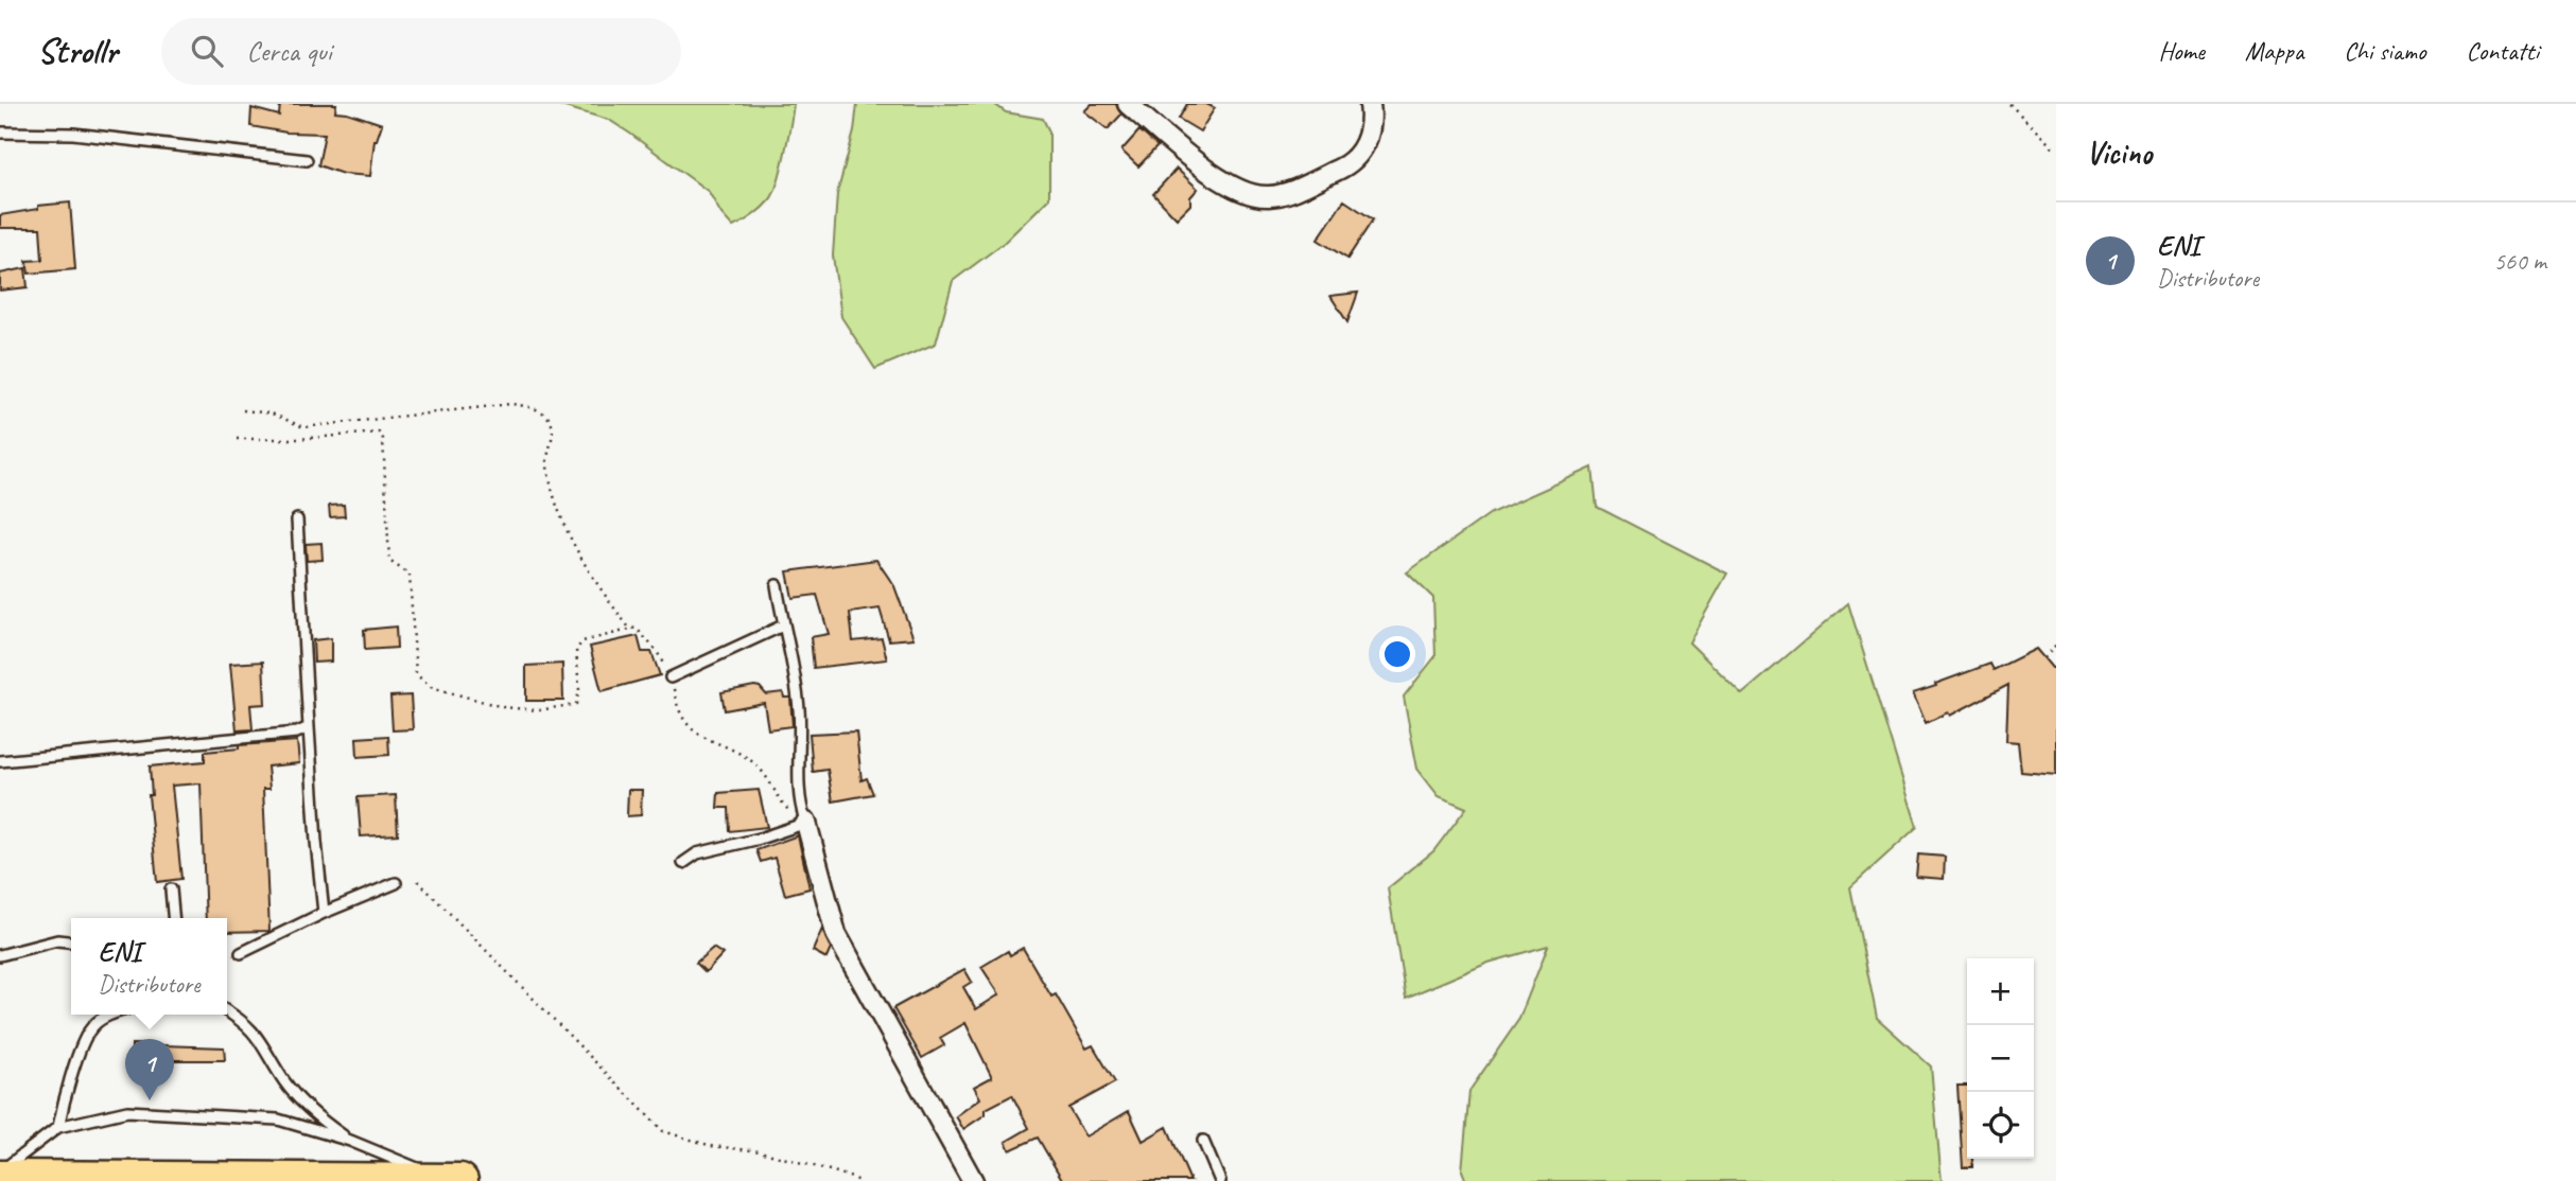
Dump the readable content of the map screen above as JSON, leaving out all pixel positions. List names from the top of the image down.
{
  "page": {
    "header": "Strollr",
    "search": "Cerca qui",
    "nav": [
      "Home",
      "Mappa",
      "Chi siamo",
      "Contatti"
    ],
    "heading": "Vicino",
    "list": [
      {
        "mark": "1",
        "name": "ENI",
        "note": "Distributore",
        "value": "560 m"
      }
    ],
    "popup": ["ENI", "Distributore"],
    "map_buttons": ["+", "−"],
    "pins": "1"
  }
}
